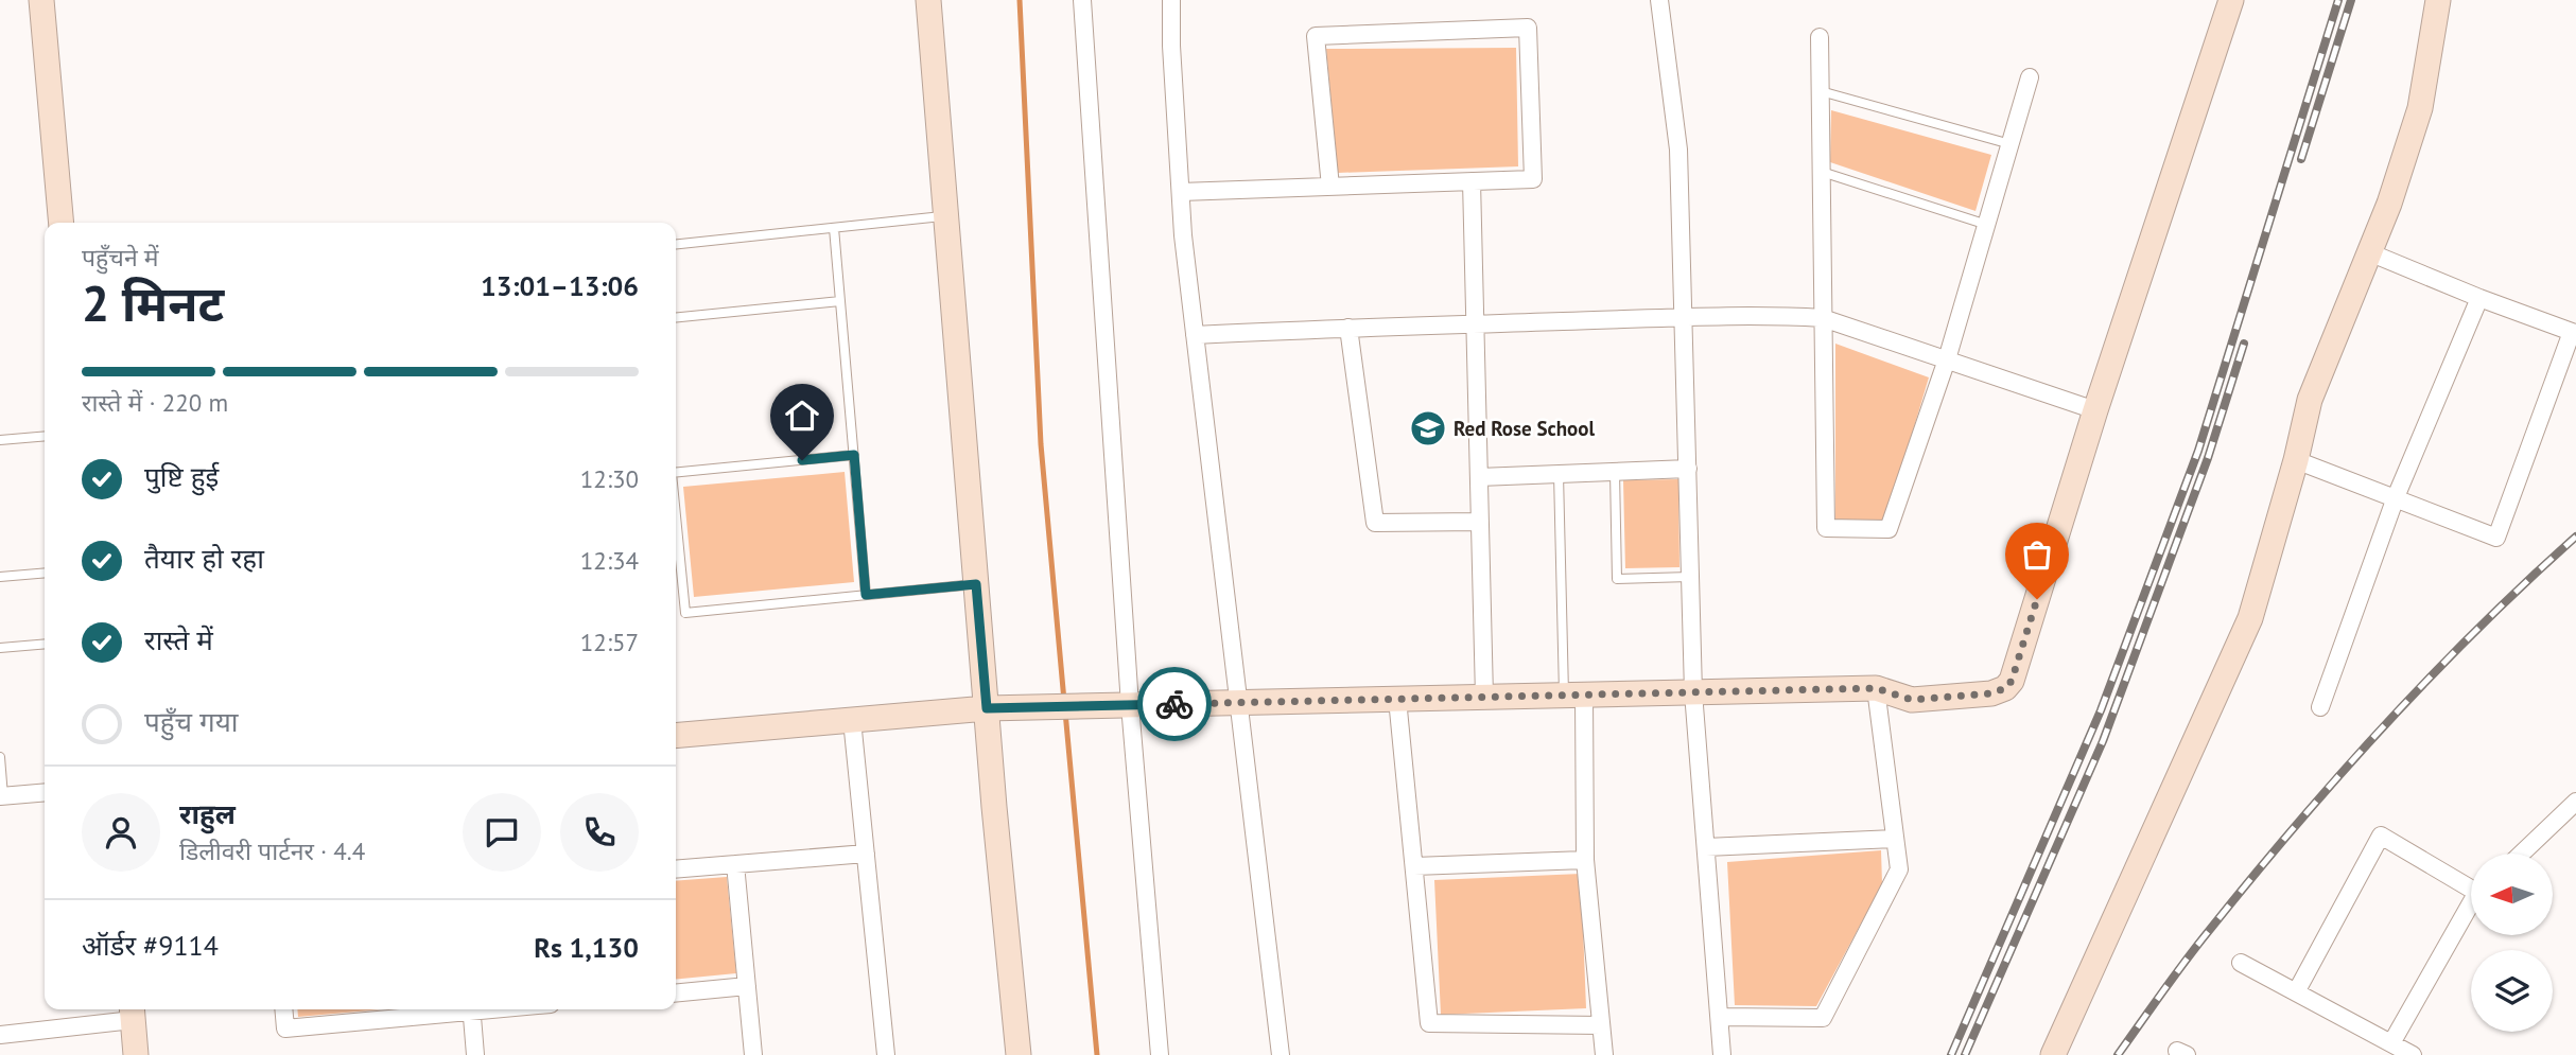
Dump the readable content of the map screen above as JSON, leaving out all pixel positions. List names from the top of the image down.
{
  "places": {
    "school or university": ["Red Rose School"]
  },
  "north": "left",
  "page": {
    "heading": ["2 मिनट", "पहुँचने में", "13:01–13:06"],
    "panel": [
      "राहुल",
      "डिलीवरी पार्टनर · 4.4",
      "ऑर्डर #9114",
      "Rs 1,130"
    ],
    "bar": "रास्ते में · 220 m",
    "list": [
      ["पुष्टि हुई", "12:30"],
      ["तैयार हो रहा", "12:34"],
      ["रास्ते में", "12:57"],
      "पहुँच गया"
    ]
  }
}
